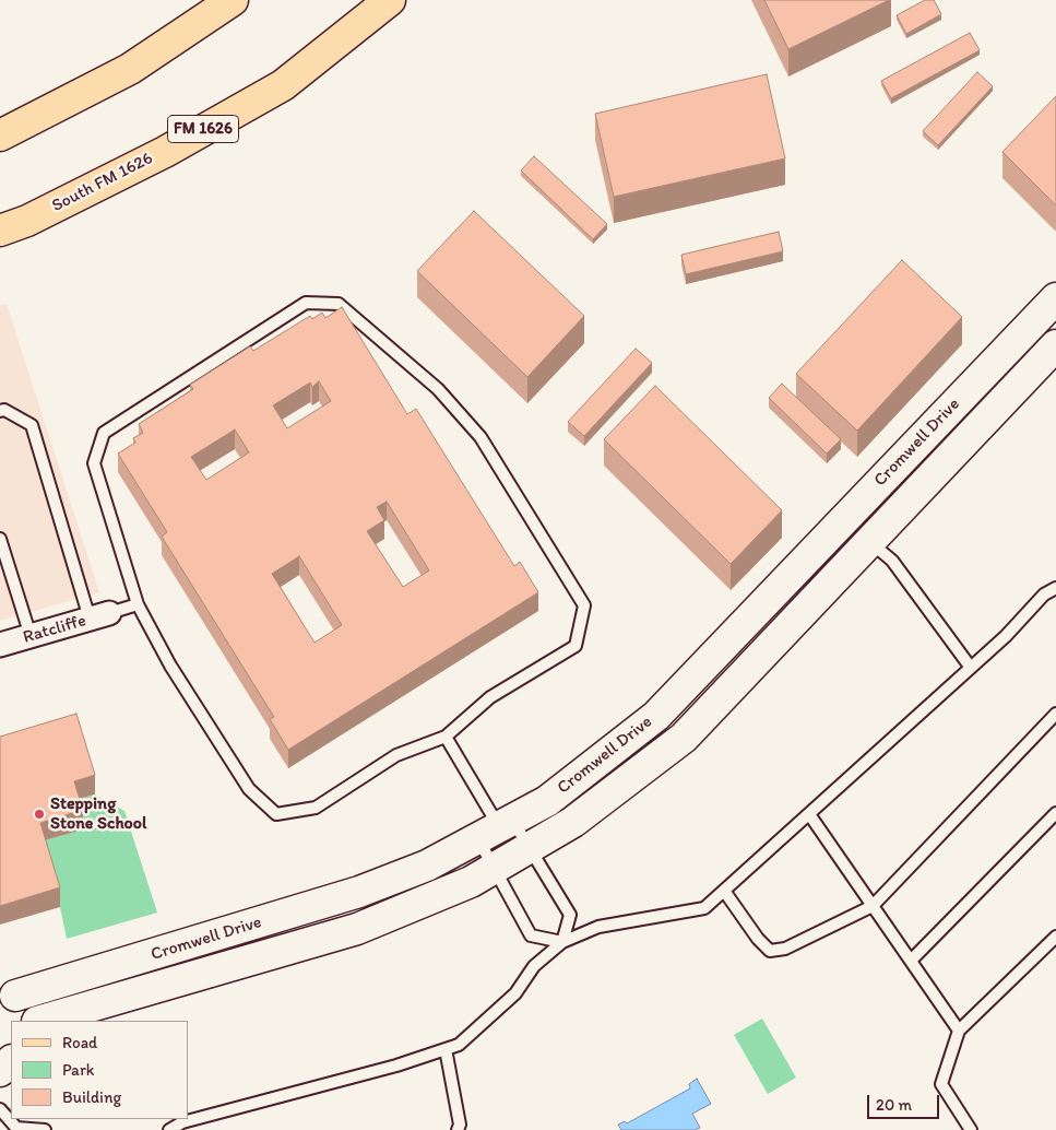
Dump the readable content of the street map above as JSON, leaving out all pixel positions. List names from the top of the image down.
{
  "streets": {
    "main road": ["FM 1626", "South FM 1626"],
    "street": ["Cromwell Drive", "Ratcliffe"]
  },
  "places": ["Stepping Stone School"],
  "legend": ["Road", "Park", "Building"],
  "scale_bar": "20 m"
}
